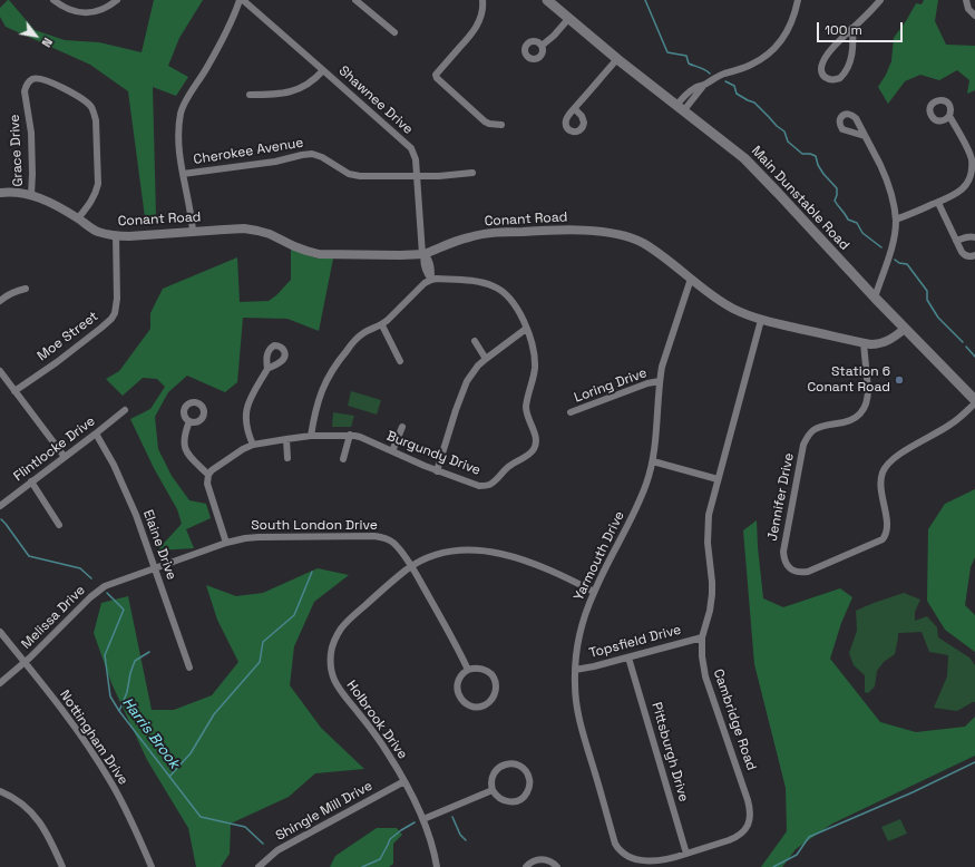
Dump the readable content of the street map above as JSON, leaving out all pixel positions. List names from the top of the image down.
{
  "streets": {
    "main road": ["Main Dunstable Road"],
    "street": [
      "Shawnee Drive",
      "Grace Drive",
      "Cherokee Avenue",
      "Conant Road",
      "Moe Street",
      "Loring Drive",
      "Flintlocke Drive",
      "Burgundy Drive",
      "Jennifer Drive",
      "South London Drive",
      "Elaine Drive",
      "Yarmouth Drive",
      "Melissa Drive",
      "Topsfield Drive",
      "Holbrook Drive",
      "Cambridge Road",
      "Nottingham Drive",
      "Pittsburgh Drive",
      "Shingle Mill Drive"
    ]
  },
  "crossings": [
    ["Shawnee Drive", "Cherokee Avenue"],
    ["Shawnee Drive", "Conant Road"],
    ["Grace Drive", "Conant Road"],
    ["Main Dunstable Road", "Conant Road"],
    ["Main Dunstable Road", "Jennifer Drive"],
    ["Conant Road", "Moe Street"],
    ["Conant Road", "Jennifer Drive"],
    ["Conant Road", "Yarmouth Drive"],
    ["Conant Road", "Cambridge Road"],
    ["Loring Drive", "Yarmouth Drive"],
    ["Flintlocke Drive", "Elaine Drive"],
    ["South London Drive", "Elaine Drive"],
    ["South London Drive", "Melissa Drive"],
    ["South London Drive", "Holbrook Drive"],
    ["Elaine Drive", "Melissa Drive"],
    ["Yarmouth Drive", "Topsfield Drive"],
    ["Yarmouth Drive", "Holbrook Drive"],
    ["Yarmouth Drive", "Cambridge Road"],
    ["Yarmouth Drive", "Pittsburgh Drive"],
    ["Melissa Drive", "Nottingham Drive"],
    ["Topsfield Drive", "Cambridge Road"],
    ["Topsfield Drive", "Pittsburgh Drive"],
    ["Holbrook Drive", "Shingle Mill Drive"],
    ["Cambridge Road", "Pittsburgh Drive"]
  ],
  "water": ["Harris Brook"],
  "places": ["Station 6 Conant Road"],
  "scale_bar": "100 m",
  "north": "bottom right"
}
